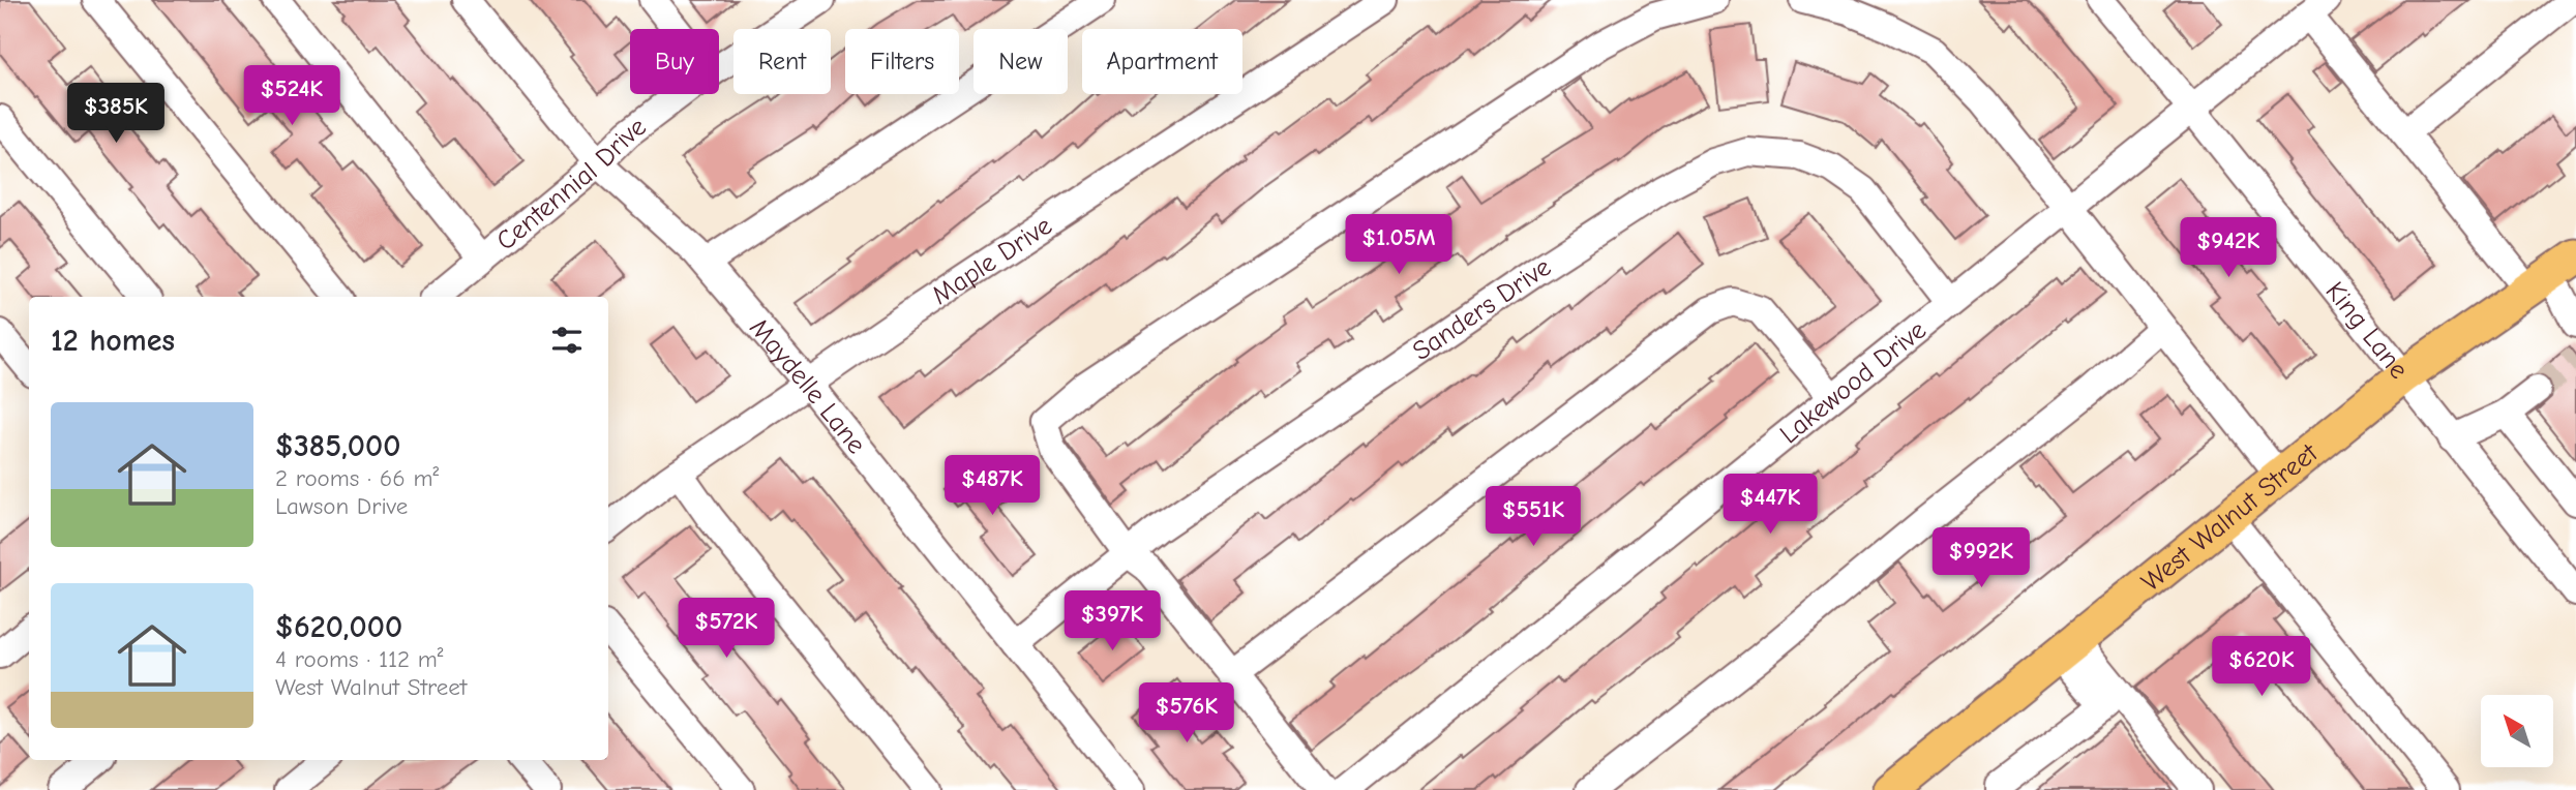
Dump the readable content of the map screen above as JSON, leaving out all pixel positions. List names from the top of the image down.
{
  "streets": {
    "main road": ["West Walnut Street"],
    "street": [
      "Centennial Drive",
      "Maple Drive",
      "Sanders Drive",
      "King Lane",
      "Lakewood Drive",
      "Maydelle Lane"
    ]
  },
  "crossings": [
    ["Centennial Drive", "Maydelle Lane"],
    ["Maple Drive", "Maydelle Lane"],
    ["Sanders Drive", "Lakewood Drive"],
    ["Sanders Drive", "Maydelle Lane"],
    ["King Lane", "Lakewood Drive"],
    ["King Lane", "West Walnut Street"]
  ],
  "north": "top left",
  "page": {
    "chip": [
      "Buy",
      "Rent",
      "Filters",
      "New",
      "Apartment"
    ],
    "price": [
      "$524K",
      "$385K",
      "$1.05M",
      "$942K",
      "$487K",
      "$447K",
      "$551K",
      "$992K",
      "$397K",
      "$572K",
      "$620K",
      "$576K"
    ],
    "heading": "12 homes",
    "list": [
      {
        "name": "$385,000",
        "note": "2 rooms · 66 m² · Lawson Drive"
      },
      {
        "name": "$620,000",
        "note": "4 rooms · 112 m² · West Walnut Street"
      }
    ]
  }
}
